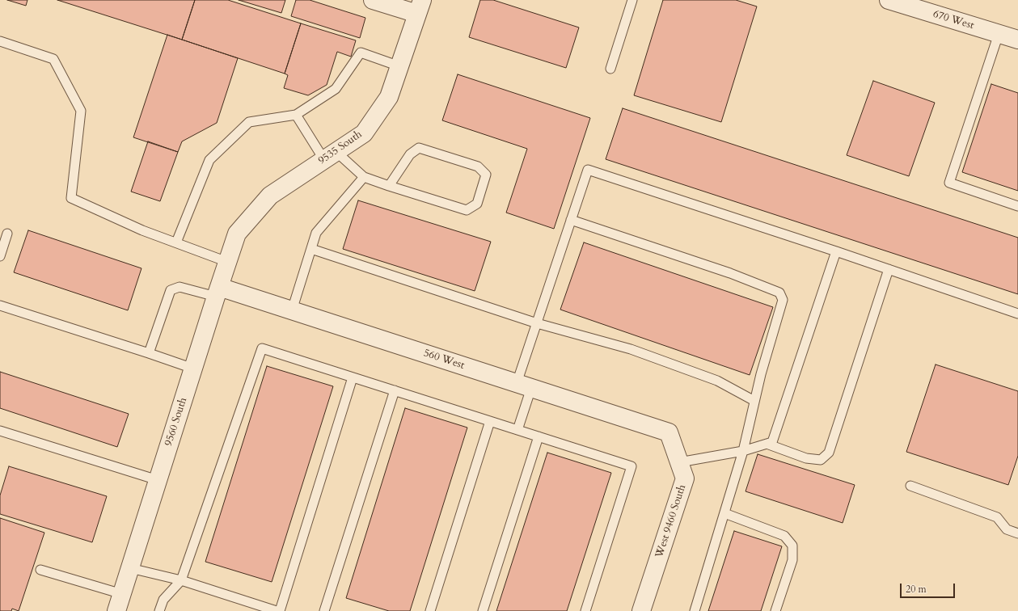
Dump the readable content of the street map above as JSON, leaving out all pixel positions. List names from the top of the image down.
{
  "streets": {
    "street": [
      "670 West",
      "9535 South",
      "560 West",
      "9560 South",
      "West 9460 South"
    ]
  },
  "crossings": [
    ["9535 South", "9560 South"],
    ["560 West", "9560 South"],
    ["560 West", "West 9460 South"]
  ],
  "scale_bar": "20 m"
}
